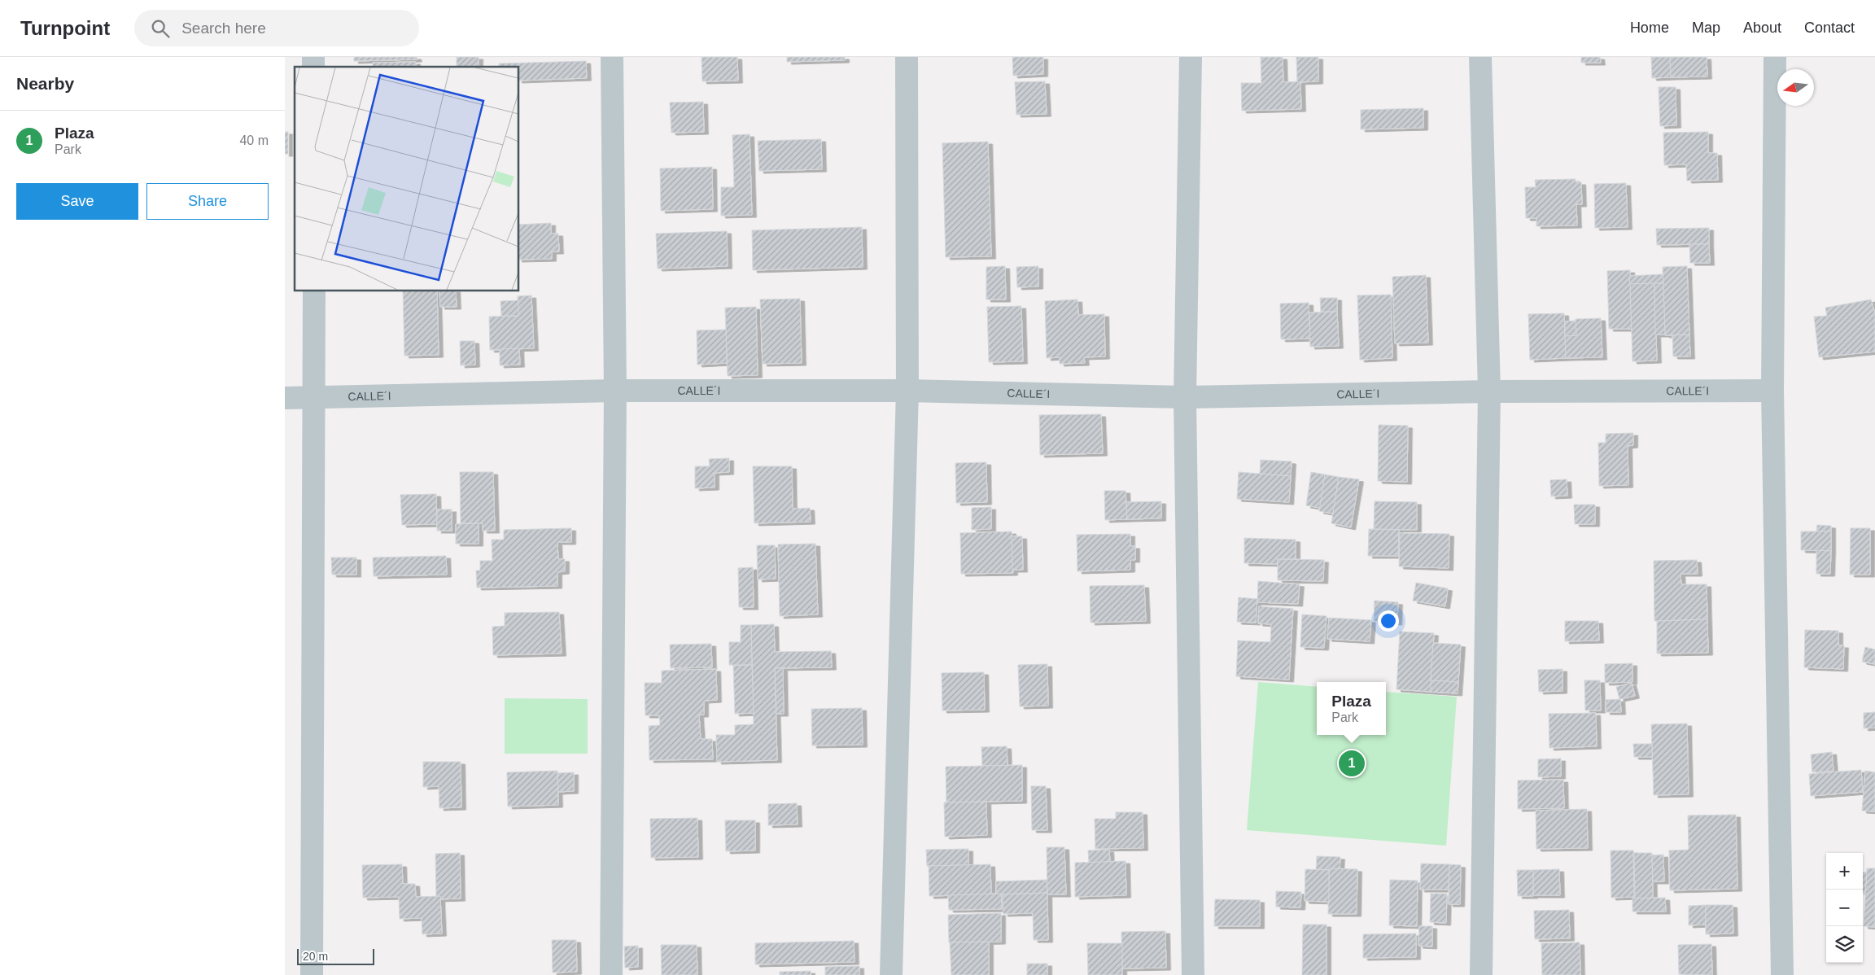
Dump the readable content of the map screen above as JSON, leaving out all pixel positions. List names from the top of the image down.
{
  "streets": {
    "street": ["CALLE´I"]
  },
  "scale_bar": "20 m",
  "north": "left",
  "page": {
    "header": "Turnpoint",
    "search": "Search here",
    "nav": [
      "Home",
      "Map",
      "About",
      "Contact"
    ],
    "heading": "Nearby",
    "list": [
      {
        "mark": "1",
        "name": "Plaza",
        "note": "Park",
        "value": "40 m"
      }
    ],
    "buttons": ["Save", "Share"],
    "popup": ["Plaza", "Park"],
    "pins": "1",
    "map_buttons": ["+", "−"],
    "scale": "20 m"
  }
}
